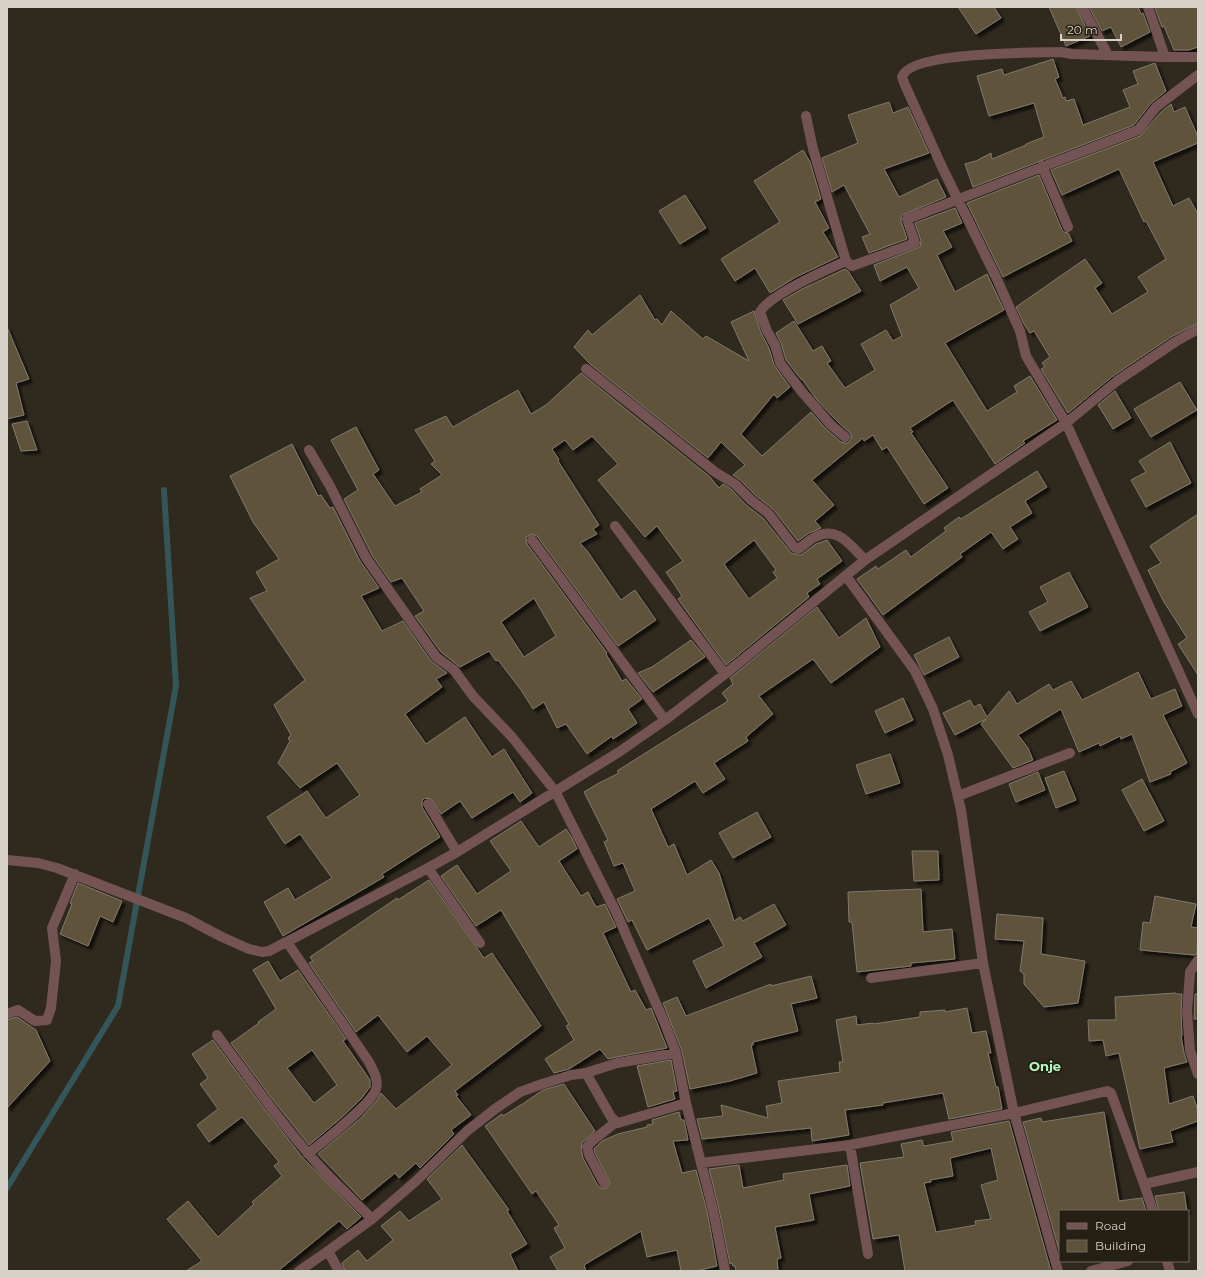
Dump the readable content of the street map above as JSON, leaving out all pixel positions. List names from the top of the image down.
{
  "districts": ["Onje"],
  "legend": ["Road", "Building"],
  "scale_bar": "20 m"
}
